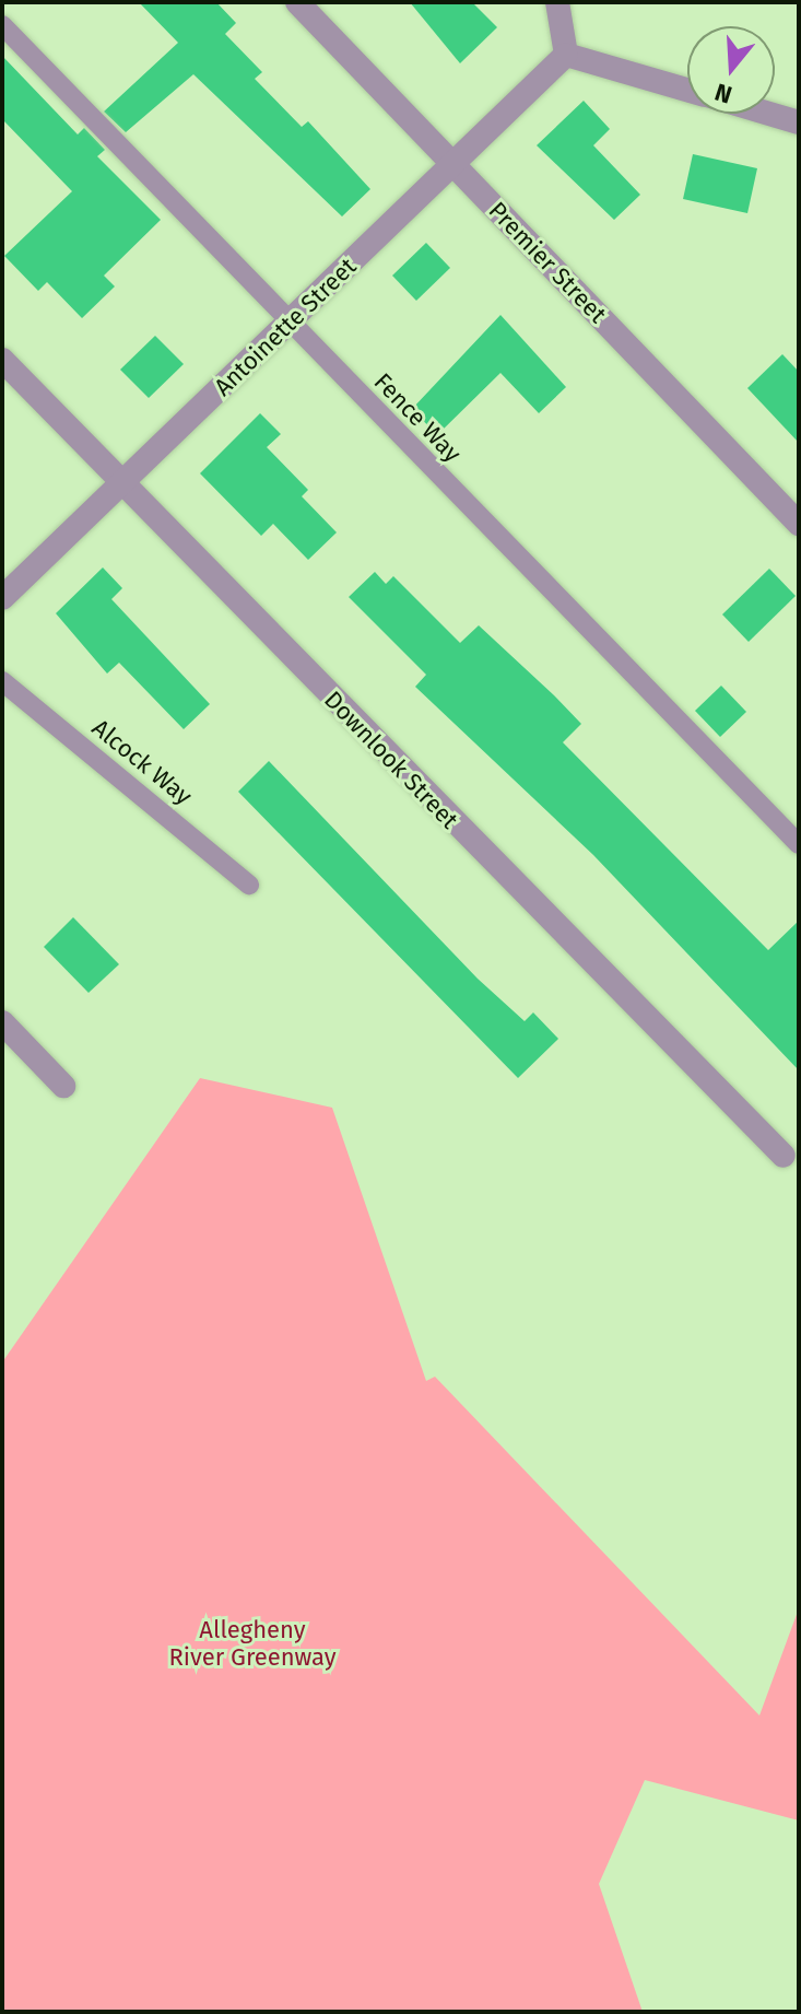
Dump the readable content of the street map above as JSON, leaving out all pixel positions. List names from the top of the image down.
{
  "streets": {
    "street": ["Premier Street", "Antoinette Street", "Downlook Street"],
    "lane": ["Fence Way", "Alcock Way"]
  },
  "crossings": [
    ["Premier Street", "Antoinette Street"],
    ["Antoinette Street", "Fence Way"],
    ["Antoinette Street", "Downlook Street"]
  ],
  "parks": ["Allegheny River Greenway"],
  "north": "bottom"
}
